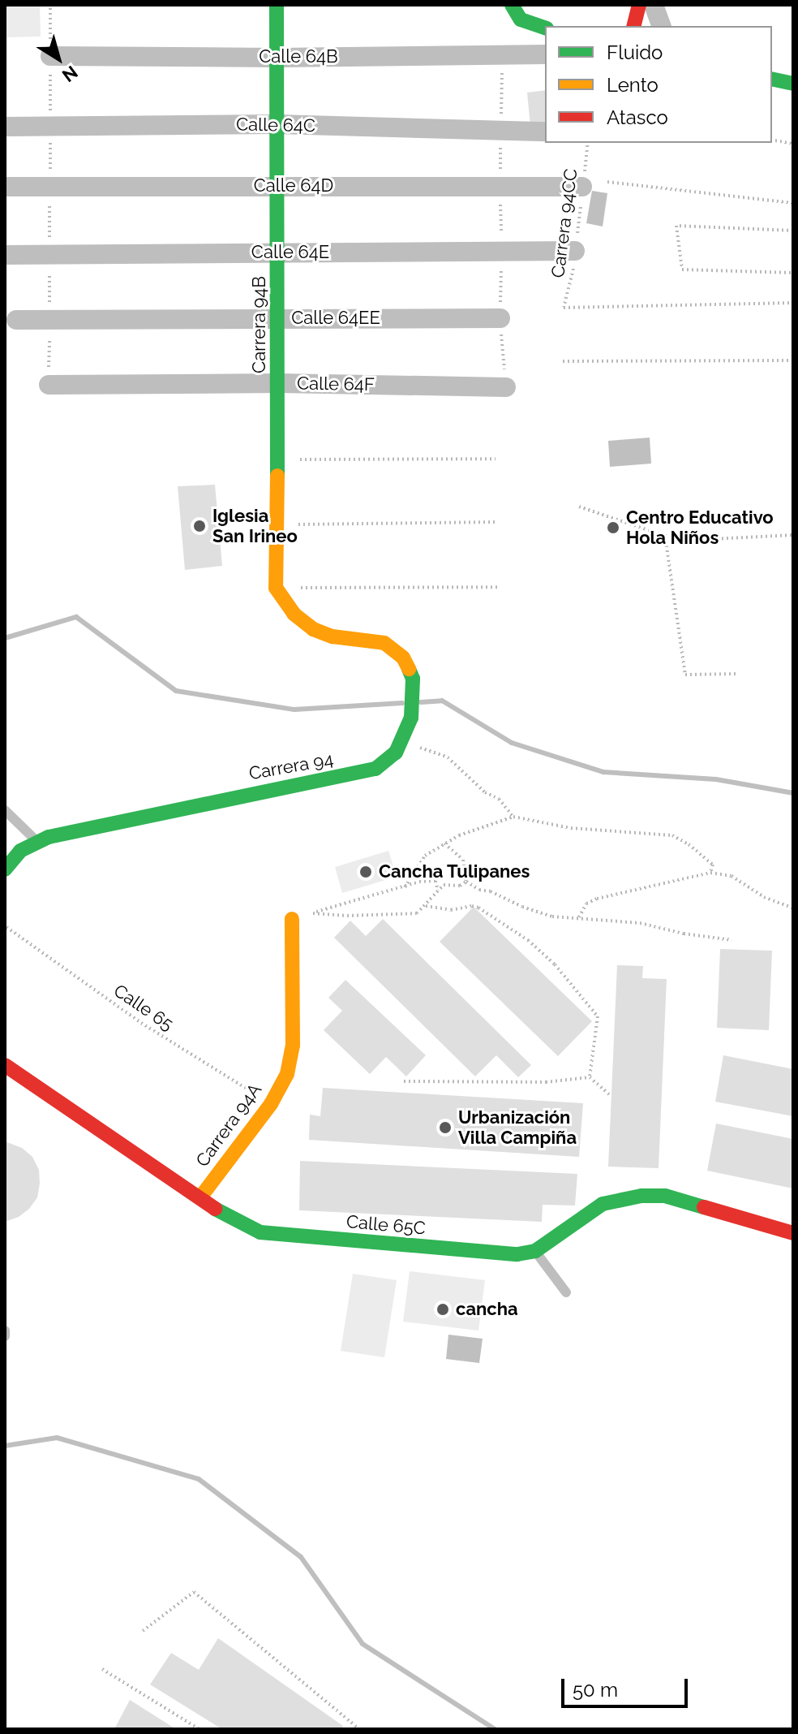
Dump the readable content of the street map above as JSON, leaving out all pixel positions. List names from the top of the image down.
{
  "streets": {
    "street": [
      "Calle 64B",
      "Calle 64C",
      "Calle 64D",
      "Calle 64E",
      "Calle 64EE",
      "Carrera 94B",
      "Calle 64F",
      "Carrera 94",
      "Carrera 94A",
      "Calle 65C"
    ],
    "path": ["Carrera 94CC", "Calle 65"]
  },
  "crossings": [
    ["Calle 64B", "Carrera 94B"],
    ["Calle 64C", "Carrera 94B"],
    ["Calle 64D", "Carrera 94CC"],
    ["Calle 64D", "Carrera 94B"],
    ["Carrera 94CC", "Calle 64E"],
    ["Calle 64E", "Carrera 94B"],
    ["Calle 64EE", "Carrera 94B"],
    ["Carrera 94B", "Calle 64F"],
    ["Carrera 94B", "Carrera 94"],
    ["Calle 65", "Carrera 94A"],
    ["Carrera 94A", "Calle 65C"]
  ],
  "places": [
    "Iglesia San Irineo",
    "Centro Educativo Hola Niños",
    "Cancha Tulipanes",
    "Urbanización Villa Campiña",
    "cancha"
  ],
  "legend": ["Fluido", "Lento", "Atasco"],
  "scale_bar": "50 m",
  "north": "bottom right"
}
